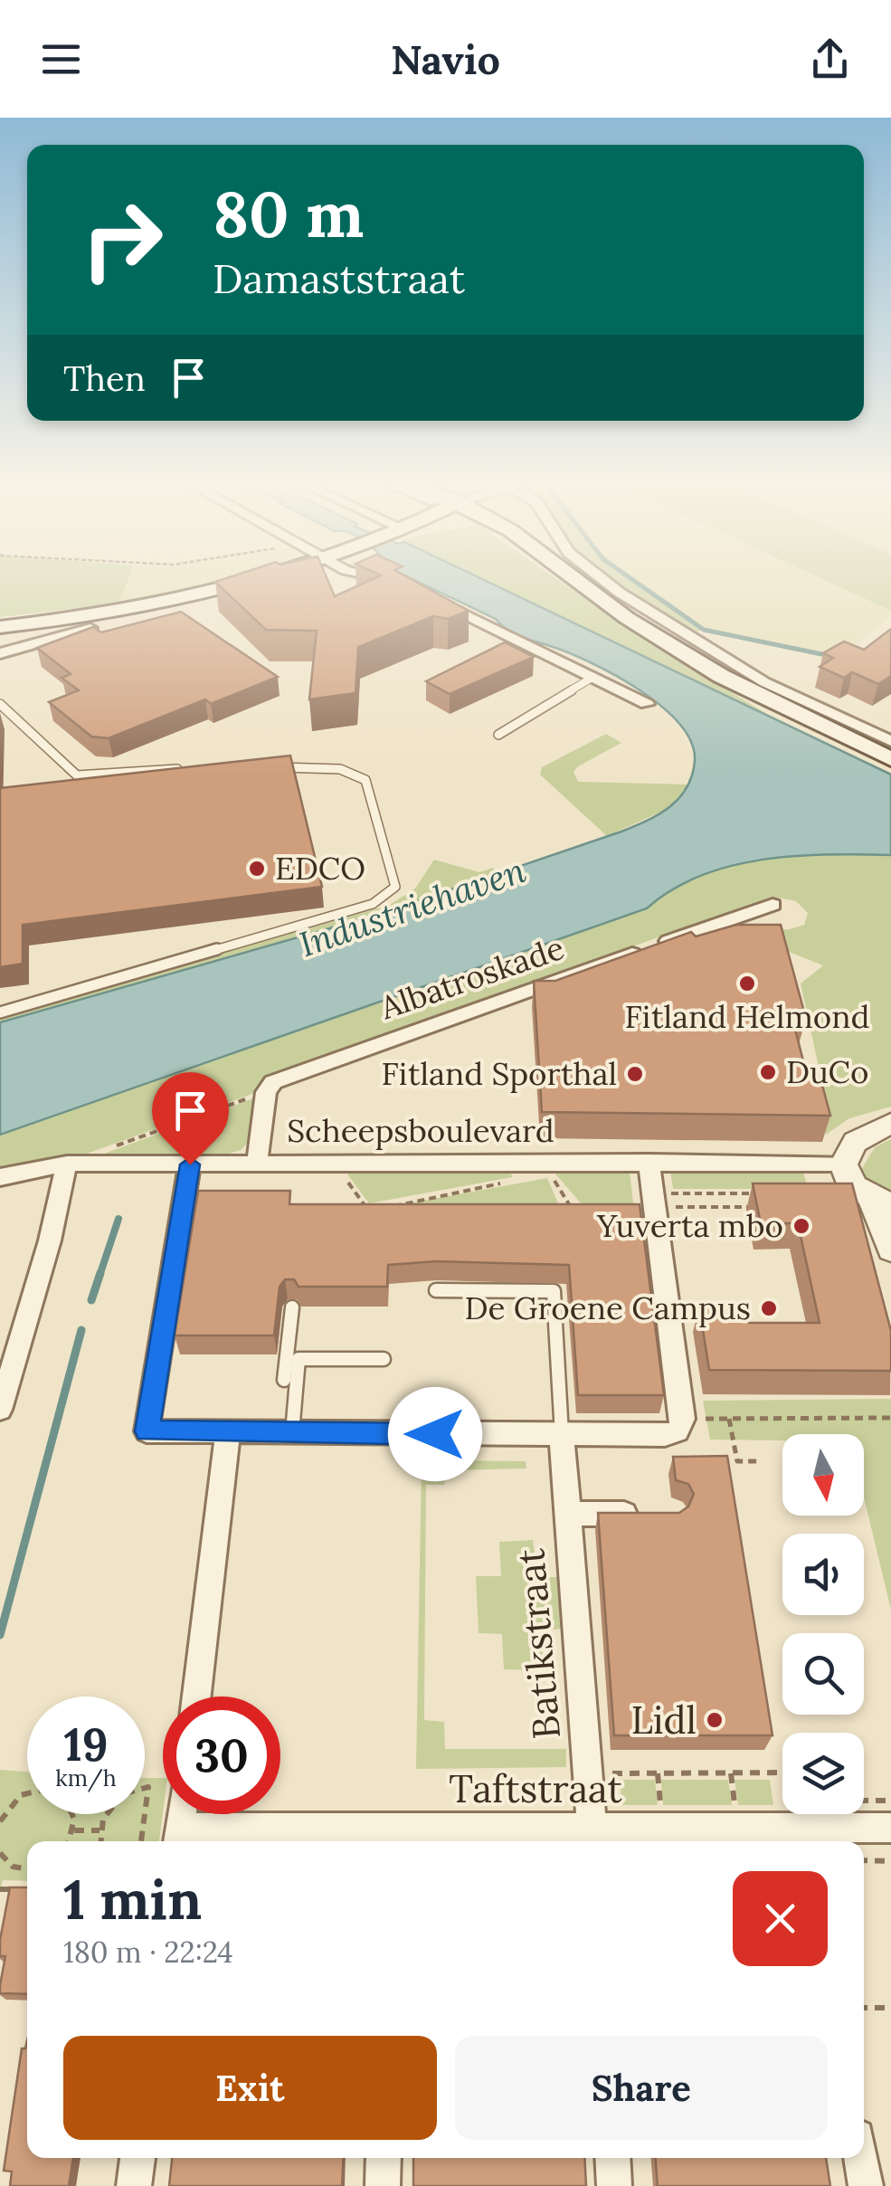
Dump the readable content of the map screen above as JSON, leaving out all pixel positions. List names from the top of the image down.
{
  "streets": {
    "street": [
      "Albatroskade",
      "Scheepsboulevard",
      "Batikstraat",
      "Taftstraat"
    ]
  },
  "crossings": [
    ["Batikstraat", "Taftstraat"]
  ],
  "water": ["Industriehaven"],
  "places": [
    "EDCO",
    "Fitland Helmond",
    "DuCo",
    "Fitland Sporthal",
    "Yuverta mbo",
    "De Groene Campus",
    "Lidl"
  ],
  "north": "bottom",
  "page": {
    "header": "Navio",
    "turn": ["80 m", "Damaststraat"],
    "then": "Then",
    "speed": "19 km/h",
    "limit": "30",
    "heading": ["1 min", "180 m · 22:24"],
    "buttons": ["Exit", "Share"]
  }
}
